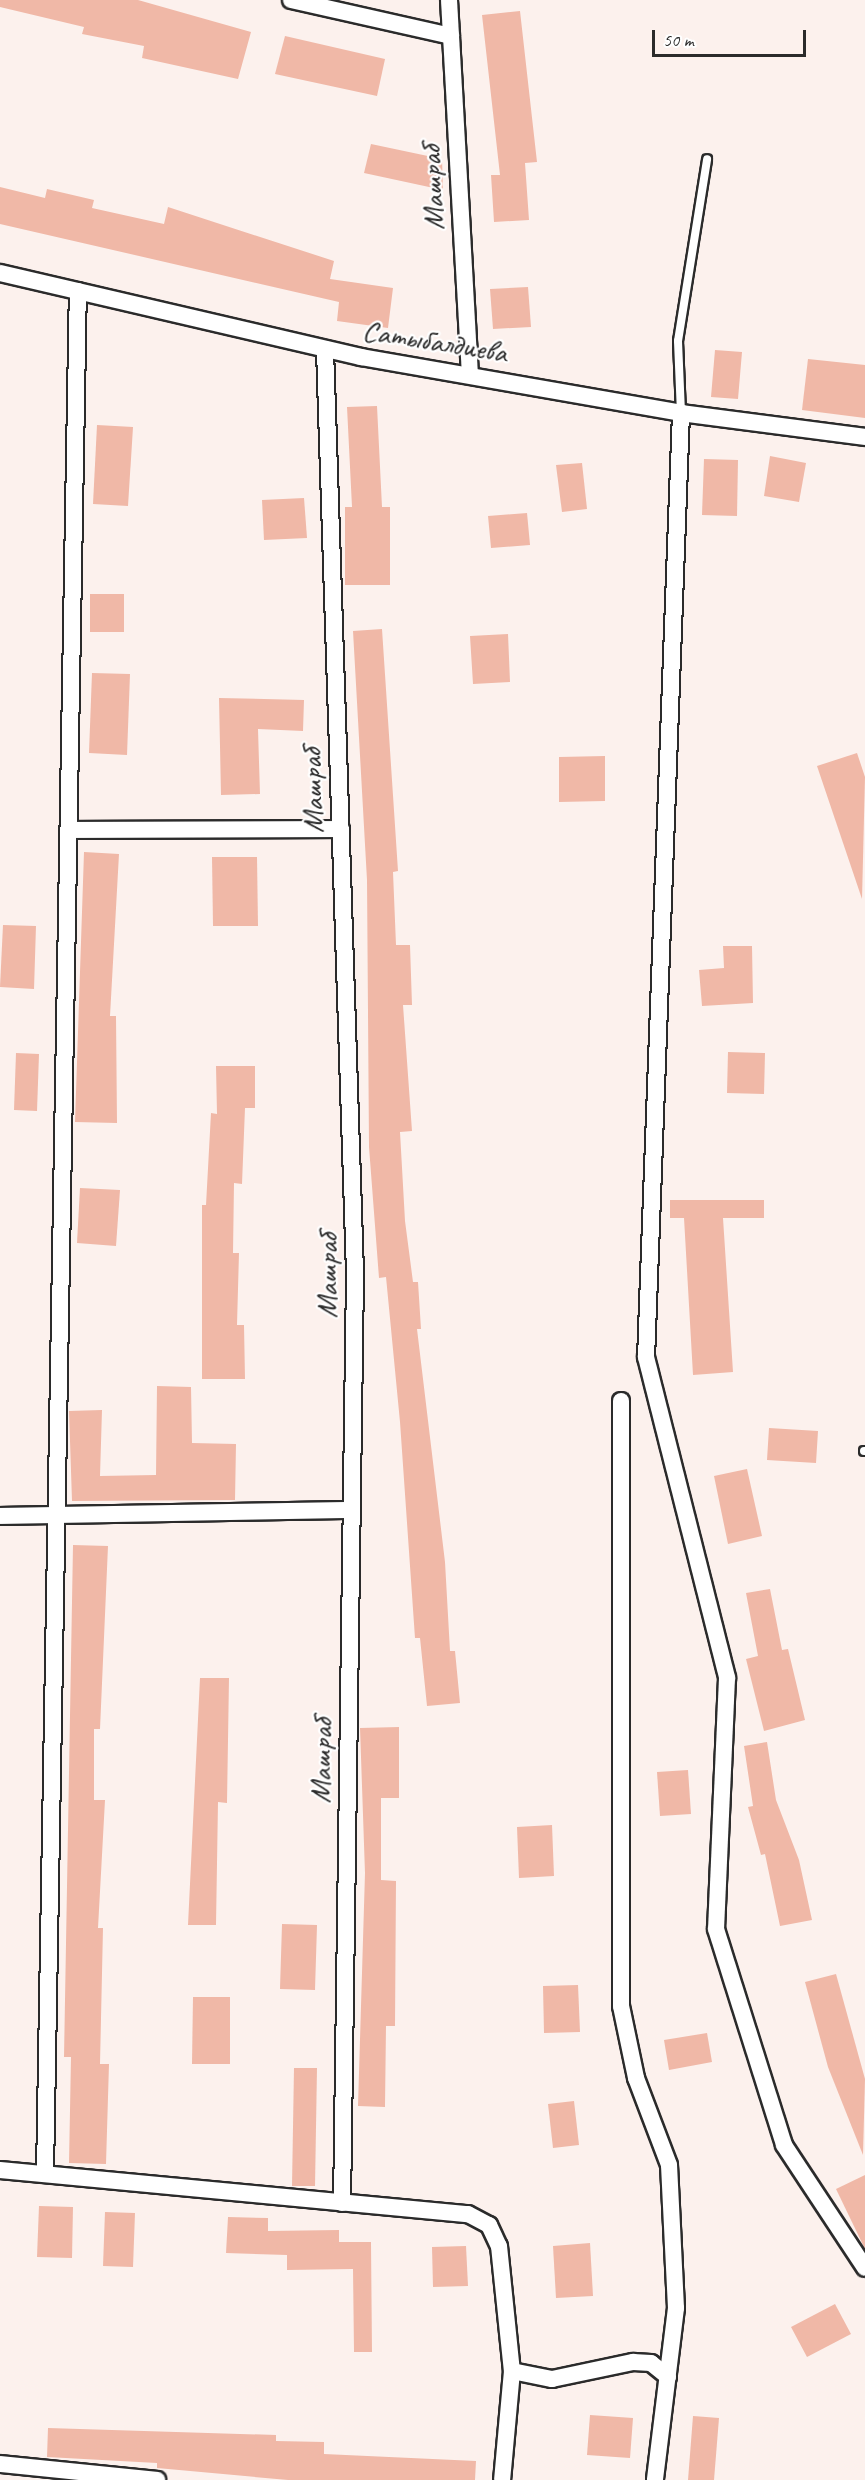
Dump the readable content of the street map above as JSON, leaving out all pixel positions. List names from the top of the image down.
{
  "streets": {
    "street": ["Машраб", "Сатыбалдиева"]
  },
  "crossings": [
    ["Машраб", "Сатыбалдиева"]
  ],
  "scale_bar": "50 m"
}
